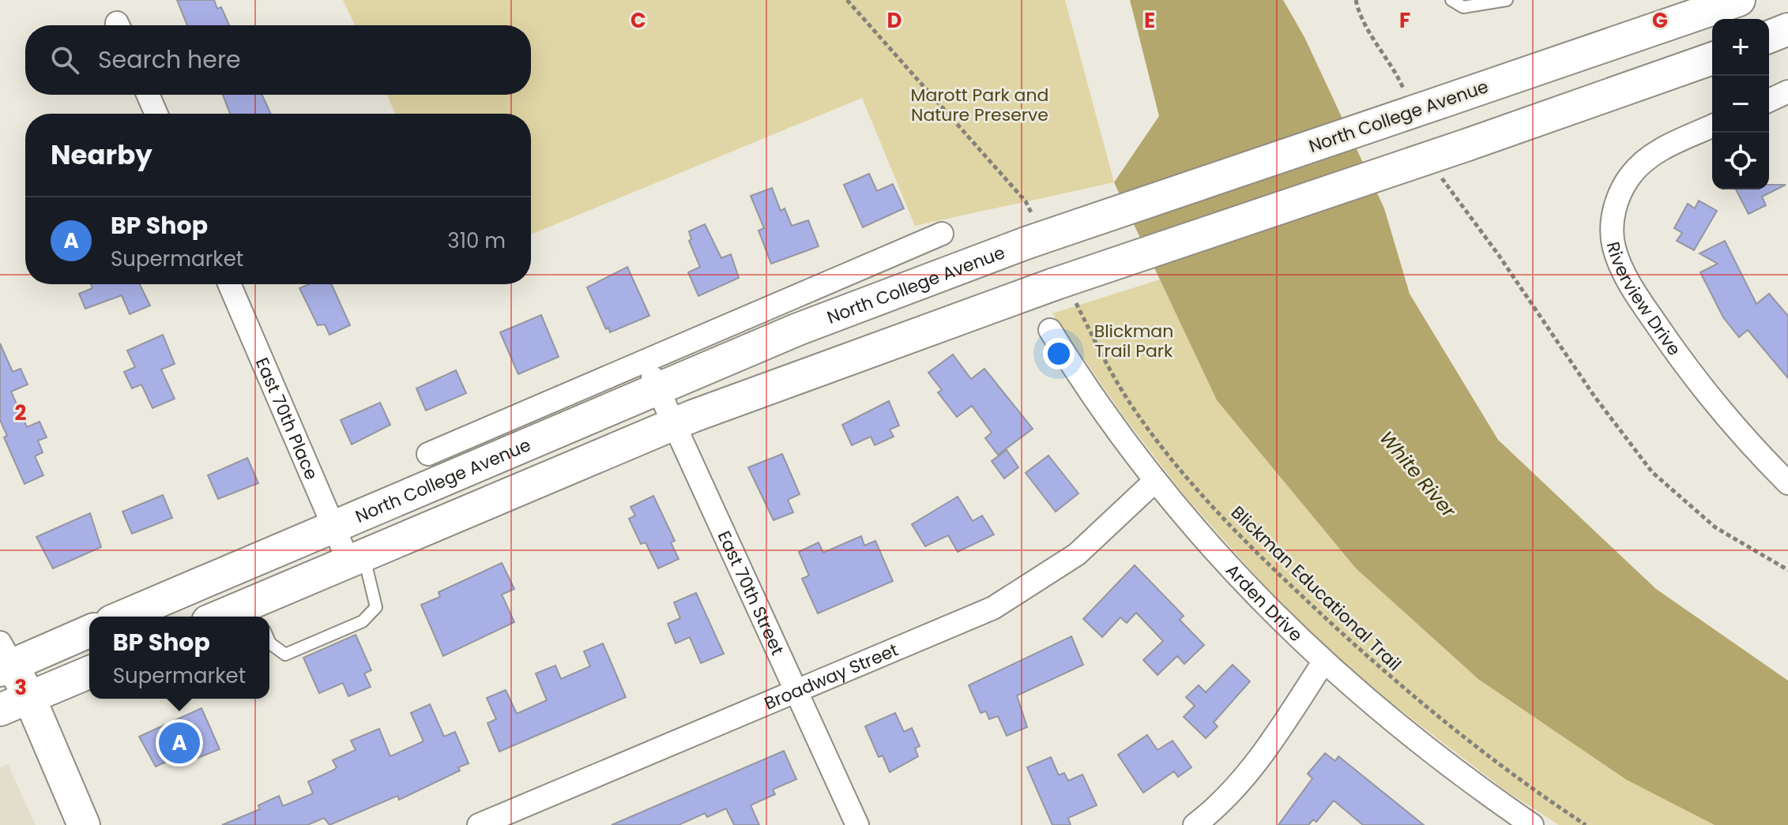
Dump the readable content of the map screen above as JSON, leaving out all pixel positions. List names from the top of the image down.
{
  "streets": {
    "main road": ["North College Avenue"],
    "street": [
      "Riverview Drive",
      "East 70th Place",
      "East 70th Street",
      "Arden Drive",
      "Broadway Street"
    ],
    "path": ["Blickman Educational Trail"]
  },
  "crossings": [
    ["North College Avenue", "East 70th Place"],
    ["North College Avenue", "East 70th Street"],
    ["East 70th Street", "Broadway Street"],
    ["Arden Drive", "Broadway Street"]
  ],
  "water": ["White River"],
  "parks": ["Marott Park and Nature Preserve", "Blickman Trail Park"],
  "page": {
    "map_buttons": ["+", "−"],
    "search": "Search here",
    "heading": "Nearby",
    "list": [
      {
        "mark": "A",
        "name": "BP Shop",
        "note": "Supermarket",
        "value": "310 m"
      }
    ],
    "popup": ["BP Shop", "Supermarket"],
    "pins": "A"
  },
  "grid": {
    "columns": [
      "C",
      "D",
      "E",
      "F",
      "G"
    ],
    "rows": ["2", "3"]
  }
}
